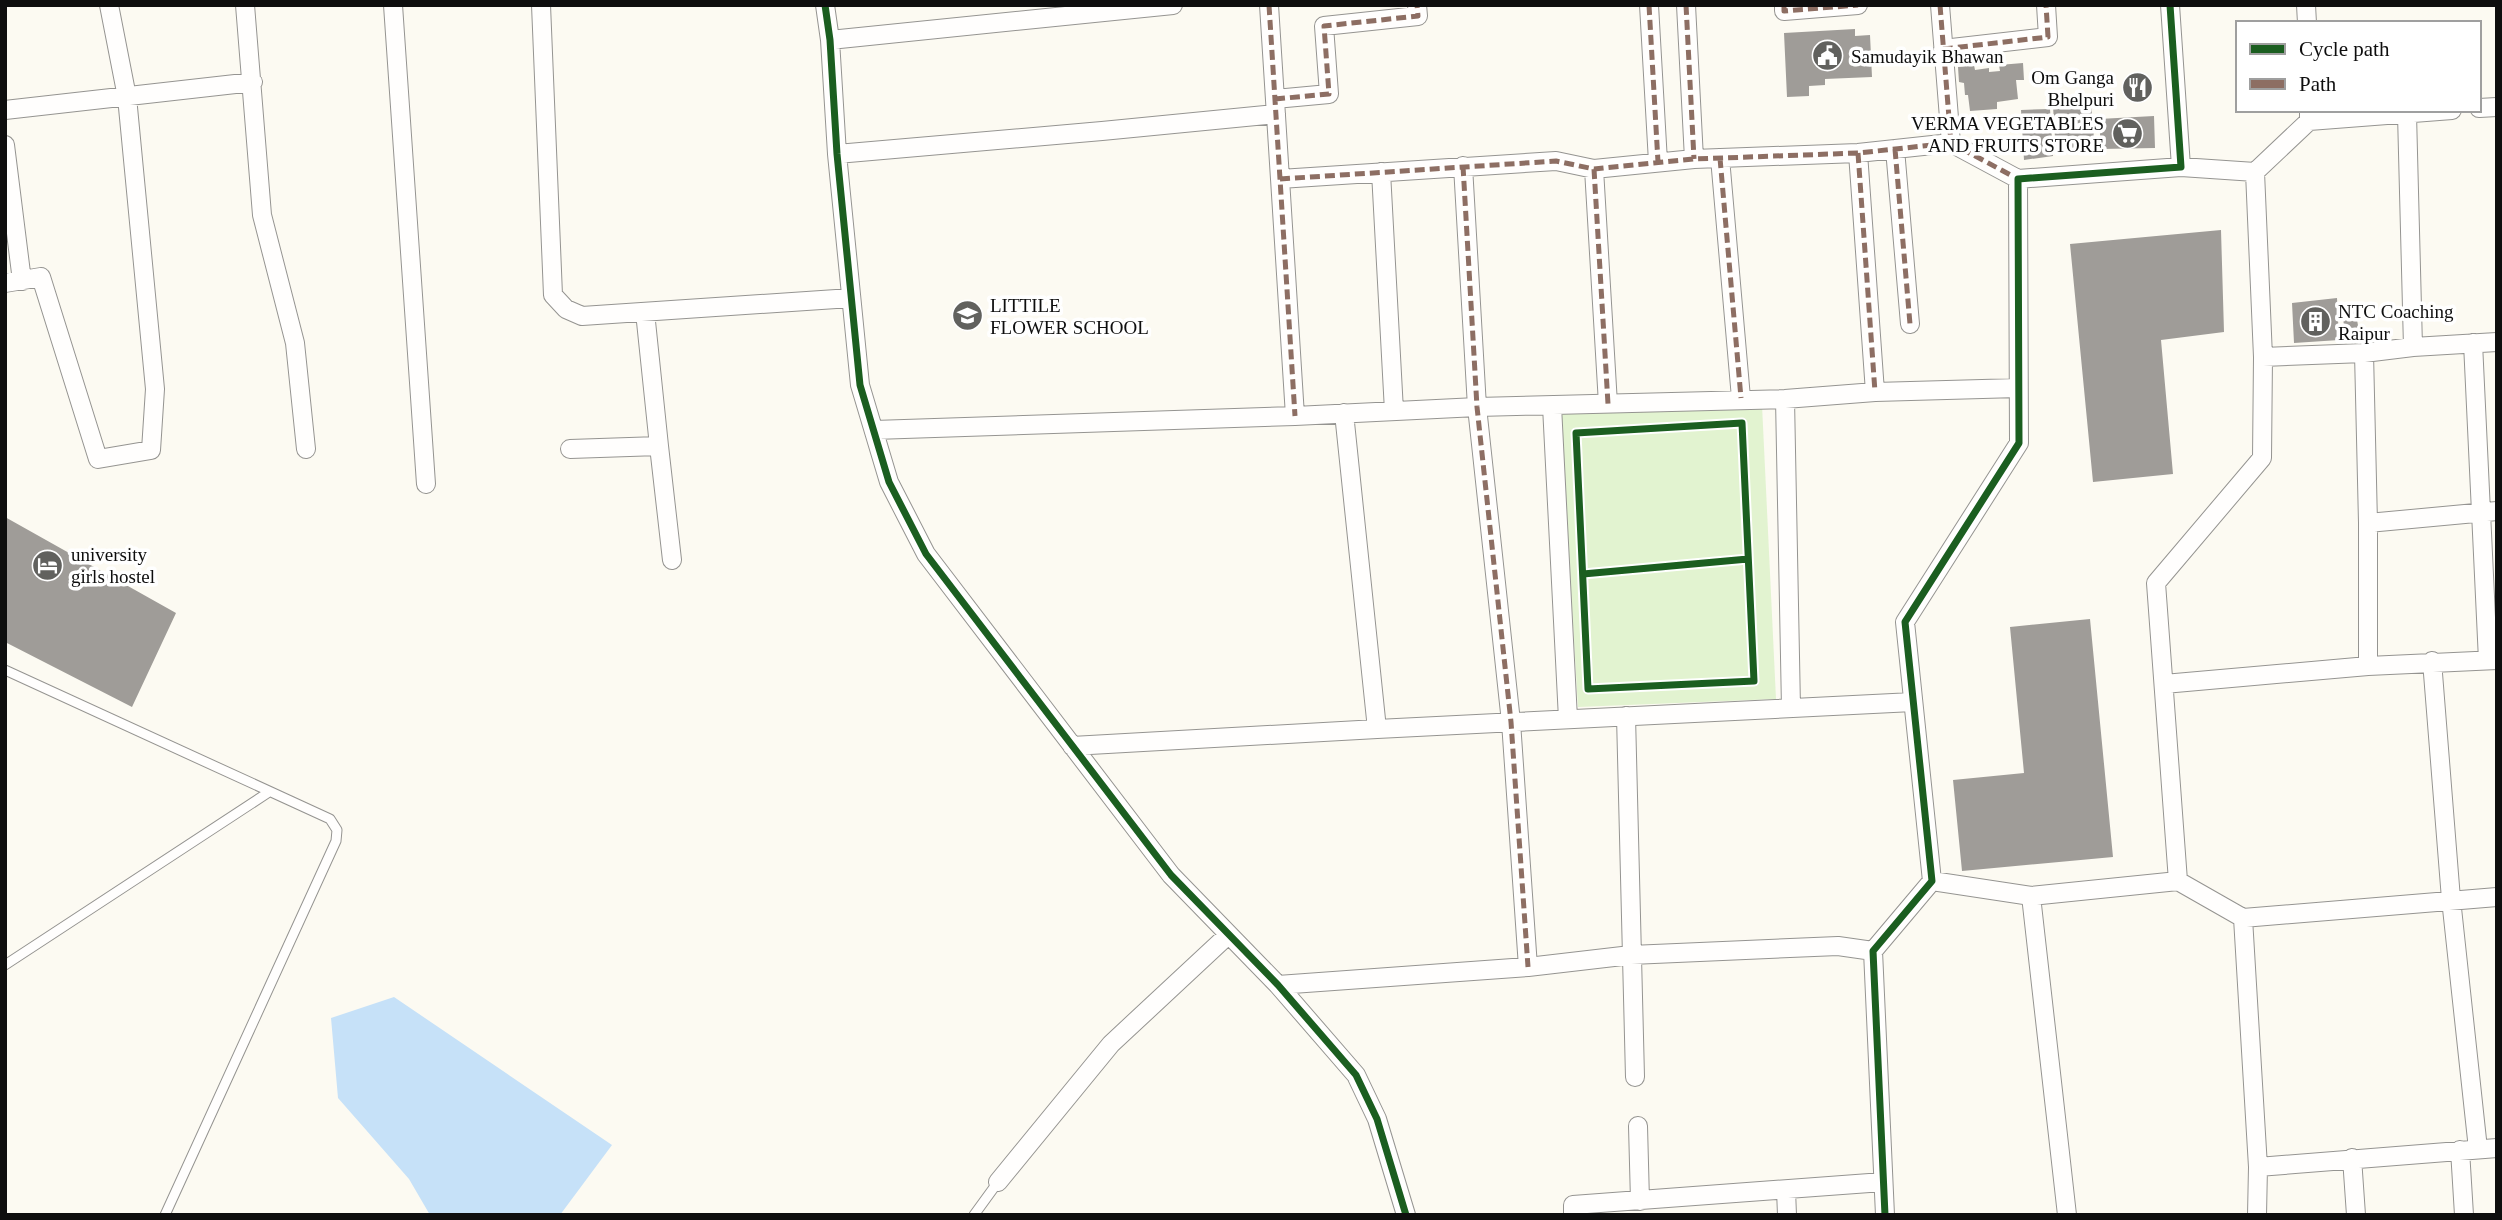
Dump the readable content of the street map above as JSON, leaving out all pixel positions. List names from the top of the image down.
{
  "places": {
    "public building": ["Samudayik Bhawan"],
    "restaurant": ["Om Ganga Bhelpuri"],
    "supermarket": ["VERMA VEGETABLES AND FRUITS STORE"],
    "school or university": ["LITTILE FLOWER SCHOOL"],
    "building": ["NTC Coaching Raipur"],
    "hotel": ["university girls hostel"]
  },
  "legend": ["Cycle path", "Path"]
}
